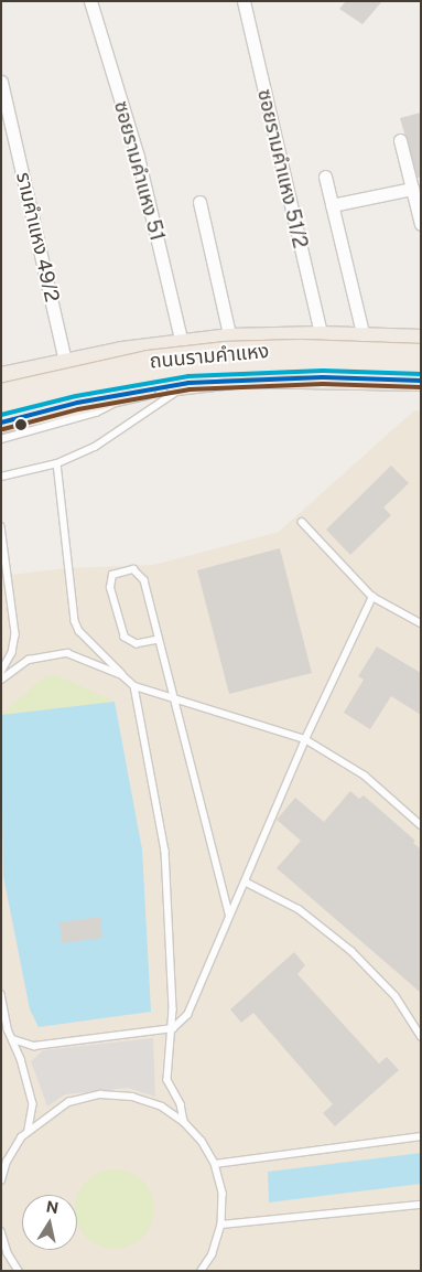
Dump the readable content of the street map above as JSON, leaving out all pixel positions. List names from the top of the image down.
{
  "streets": {
    "main road": ["ถนนรามคำแหง"],
    "street": ["ซอยรามคำแหง 51/2", "ซอยรามคำแหง 51", "รามคำแหง 49/2"]
  },
  "crossings": [
    ["ซอยรามคำแหง 51/2", "ถนนรามคำแหง"],
    ["ซอยรามคำแหง 51", "ถนนรามคำแหง"],
    ["รามคำแหง 49/2", "ถนนรามคำแหง"]
  ],
  "north": "top"
}
